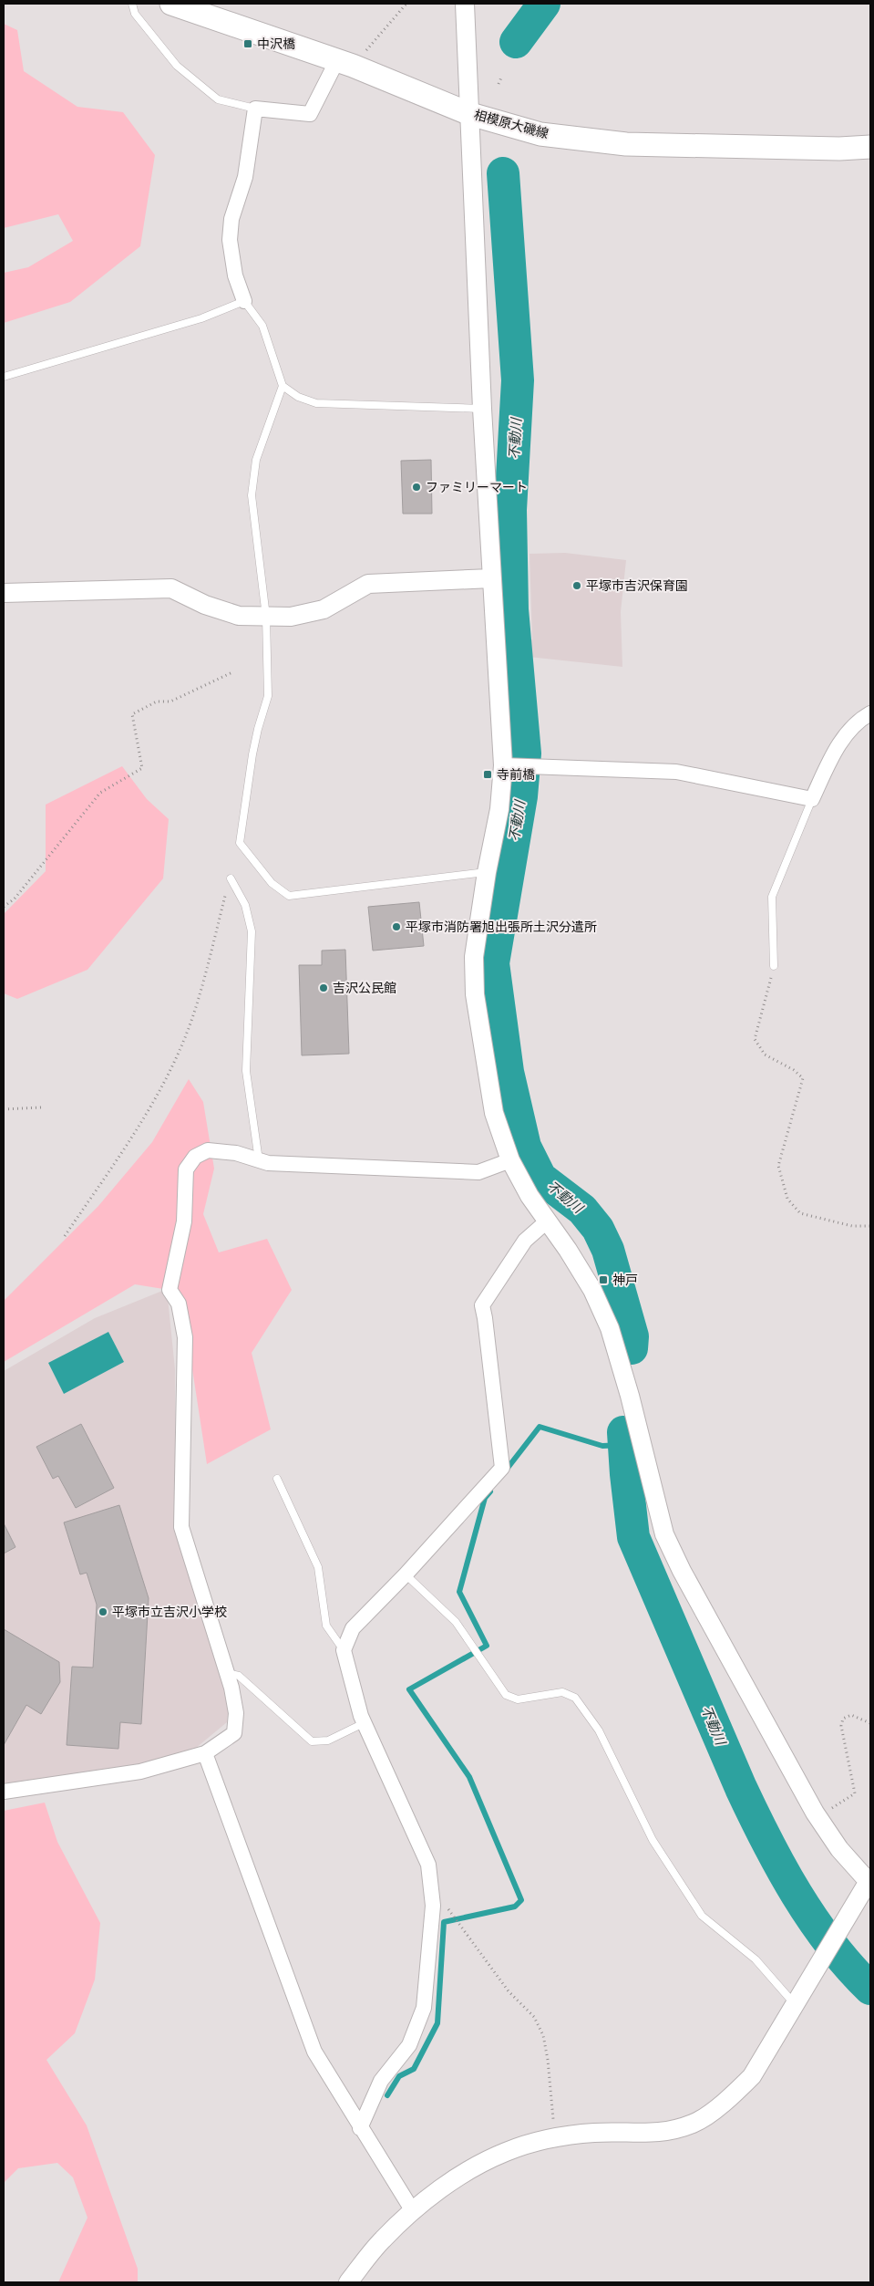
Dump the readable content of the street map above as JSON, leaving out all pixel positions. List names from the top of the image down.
{
  "streets": {
    "main road": ["相模原大磯線"]
  },
  "water": ["不動川"],
  "places": {
    "transit": ["中沢橋", "寺前橋", "神戸"],
    "other": [
      "ファミリーマート",
      "平塚市吉沢保育園",
      "平塚市消防署旭出張所土沢分遣所",
      "吉沢公民館",
      "平塚市立吉沢小学校"
    ]
  }
}
